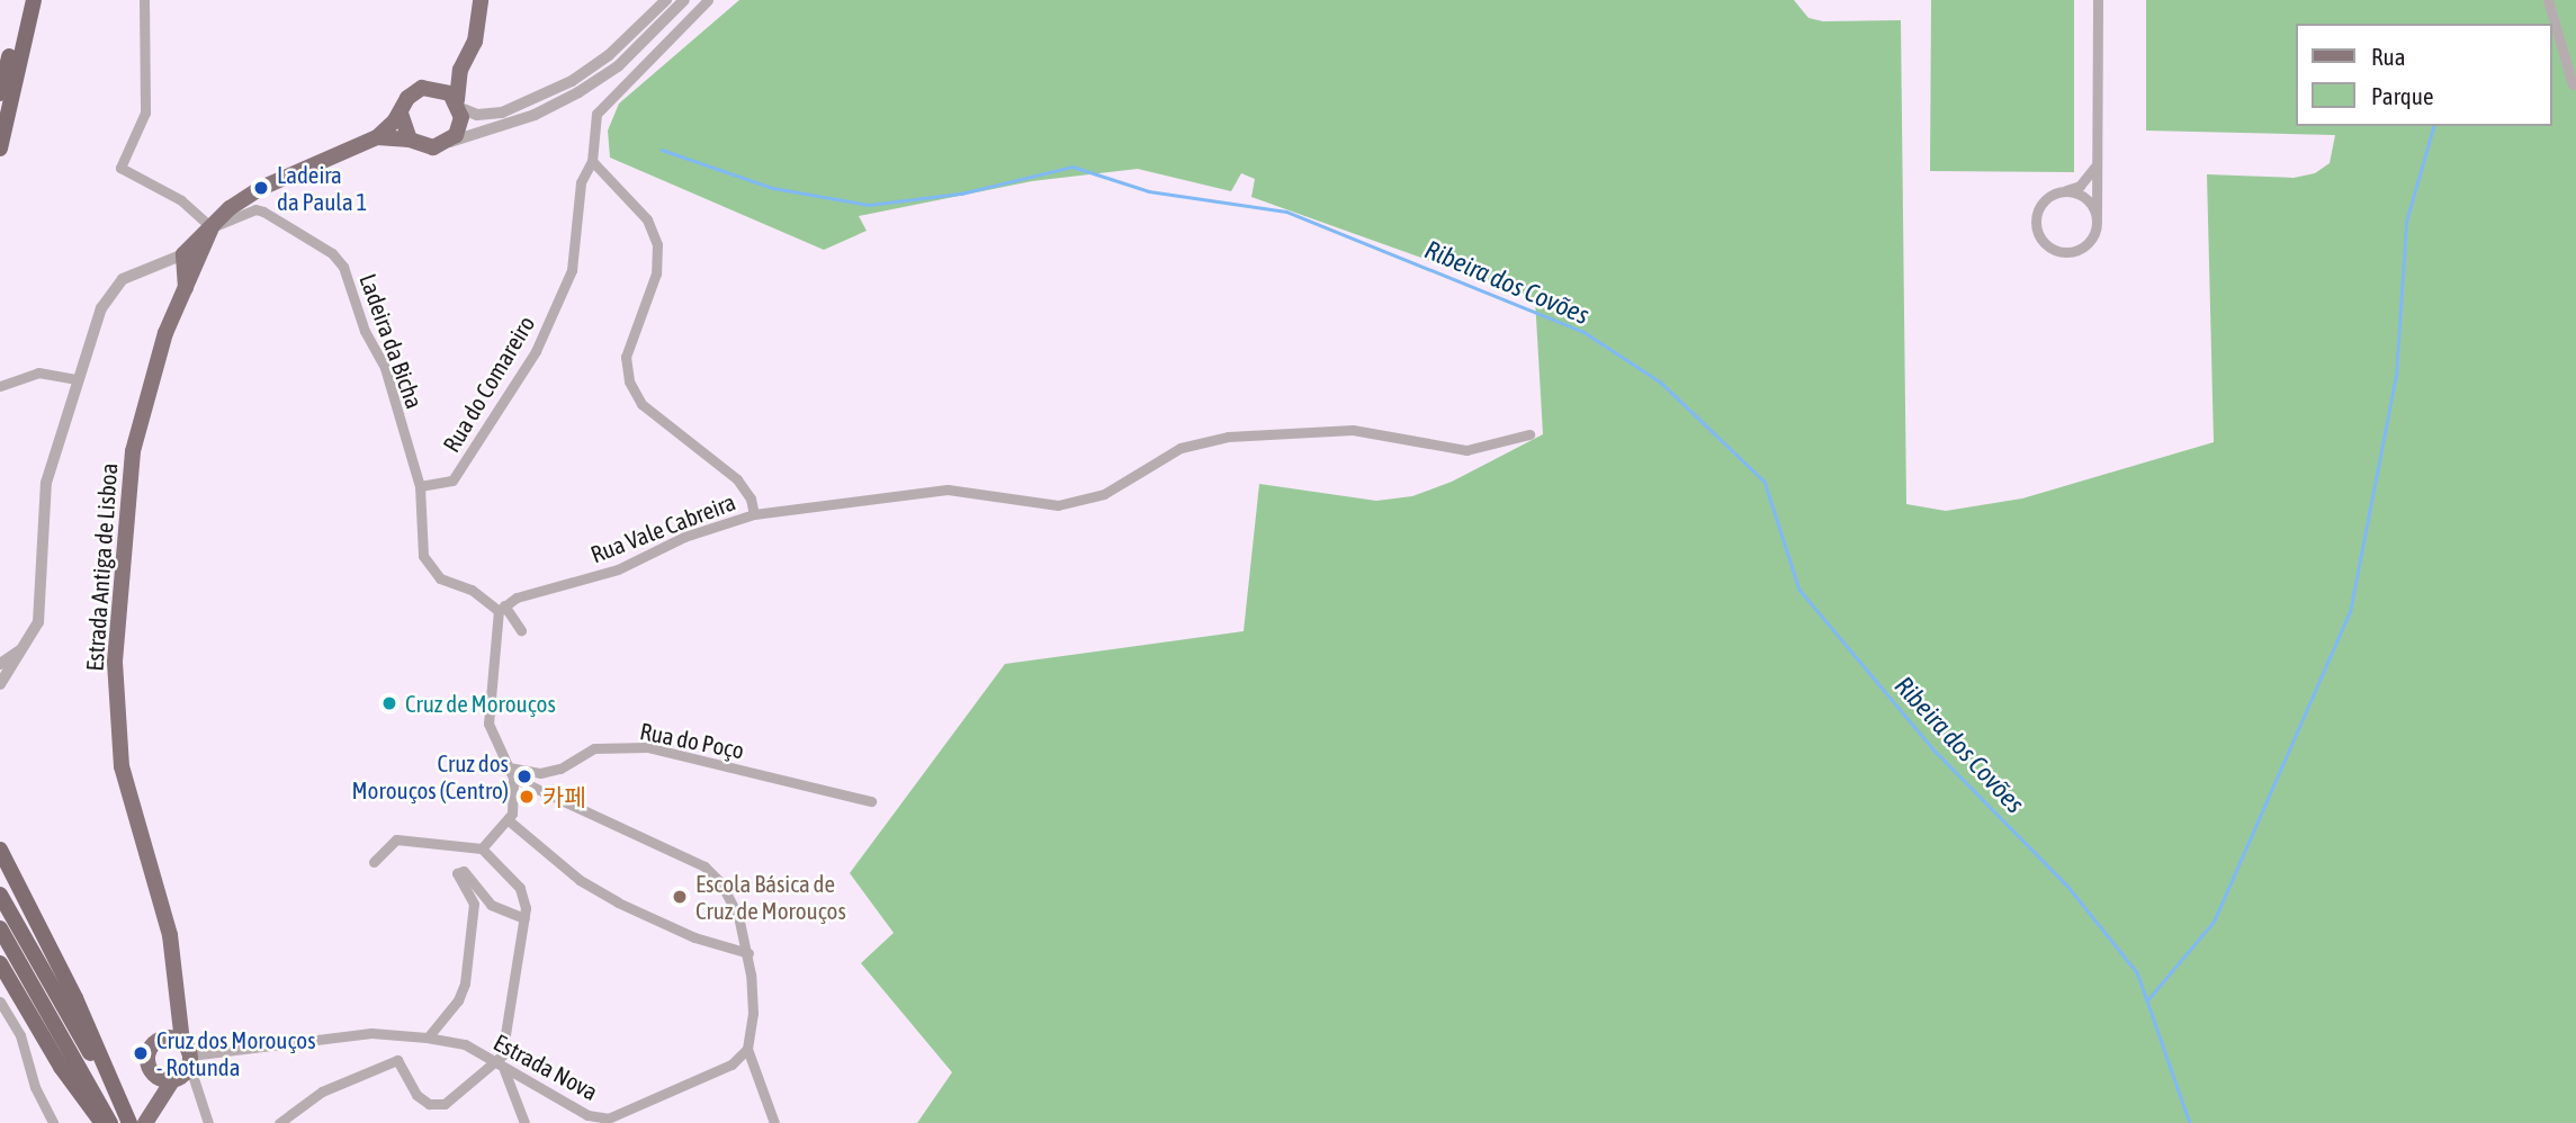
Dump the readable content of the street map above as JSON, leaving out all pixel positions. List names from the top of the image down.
{
  "streets": {
    "main road": ["Estrada Antiga de Lisboa"],
    "street": [
      "Ladeira da Bicha",
      "Rua do Comareiro",
      "Rua Vale Cabreira",
      "Rua do Poço",
      "Estrada Nova"
    ]
  },
  "crossings": [
    ["Ladeira da Bicha", "Rua do Comareiro"],
    ["Ladeira da Bicha", "Estrada Antiga de Lisboa"],
    ["Estrada Antiga de Lisboa", "Estrada Nova"]
  ],
  "water": ["Ribeira dos Covões"],
  "places": [
    "Ladeira da Paula 1",
    "Cruz de Morouços",
    "Cruz dos Morouços (Centro)",
    "카페",
    "Escola Básica de Cruz de Morouços",
    "Cruz dos Morouços - Rotunda"
  ],
  "legend": ["Rua", "Parque"]
}
